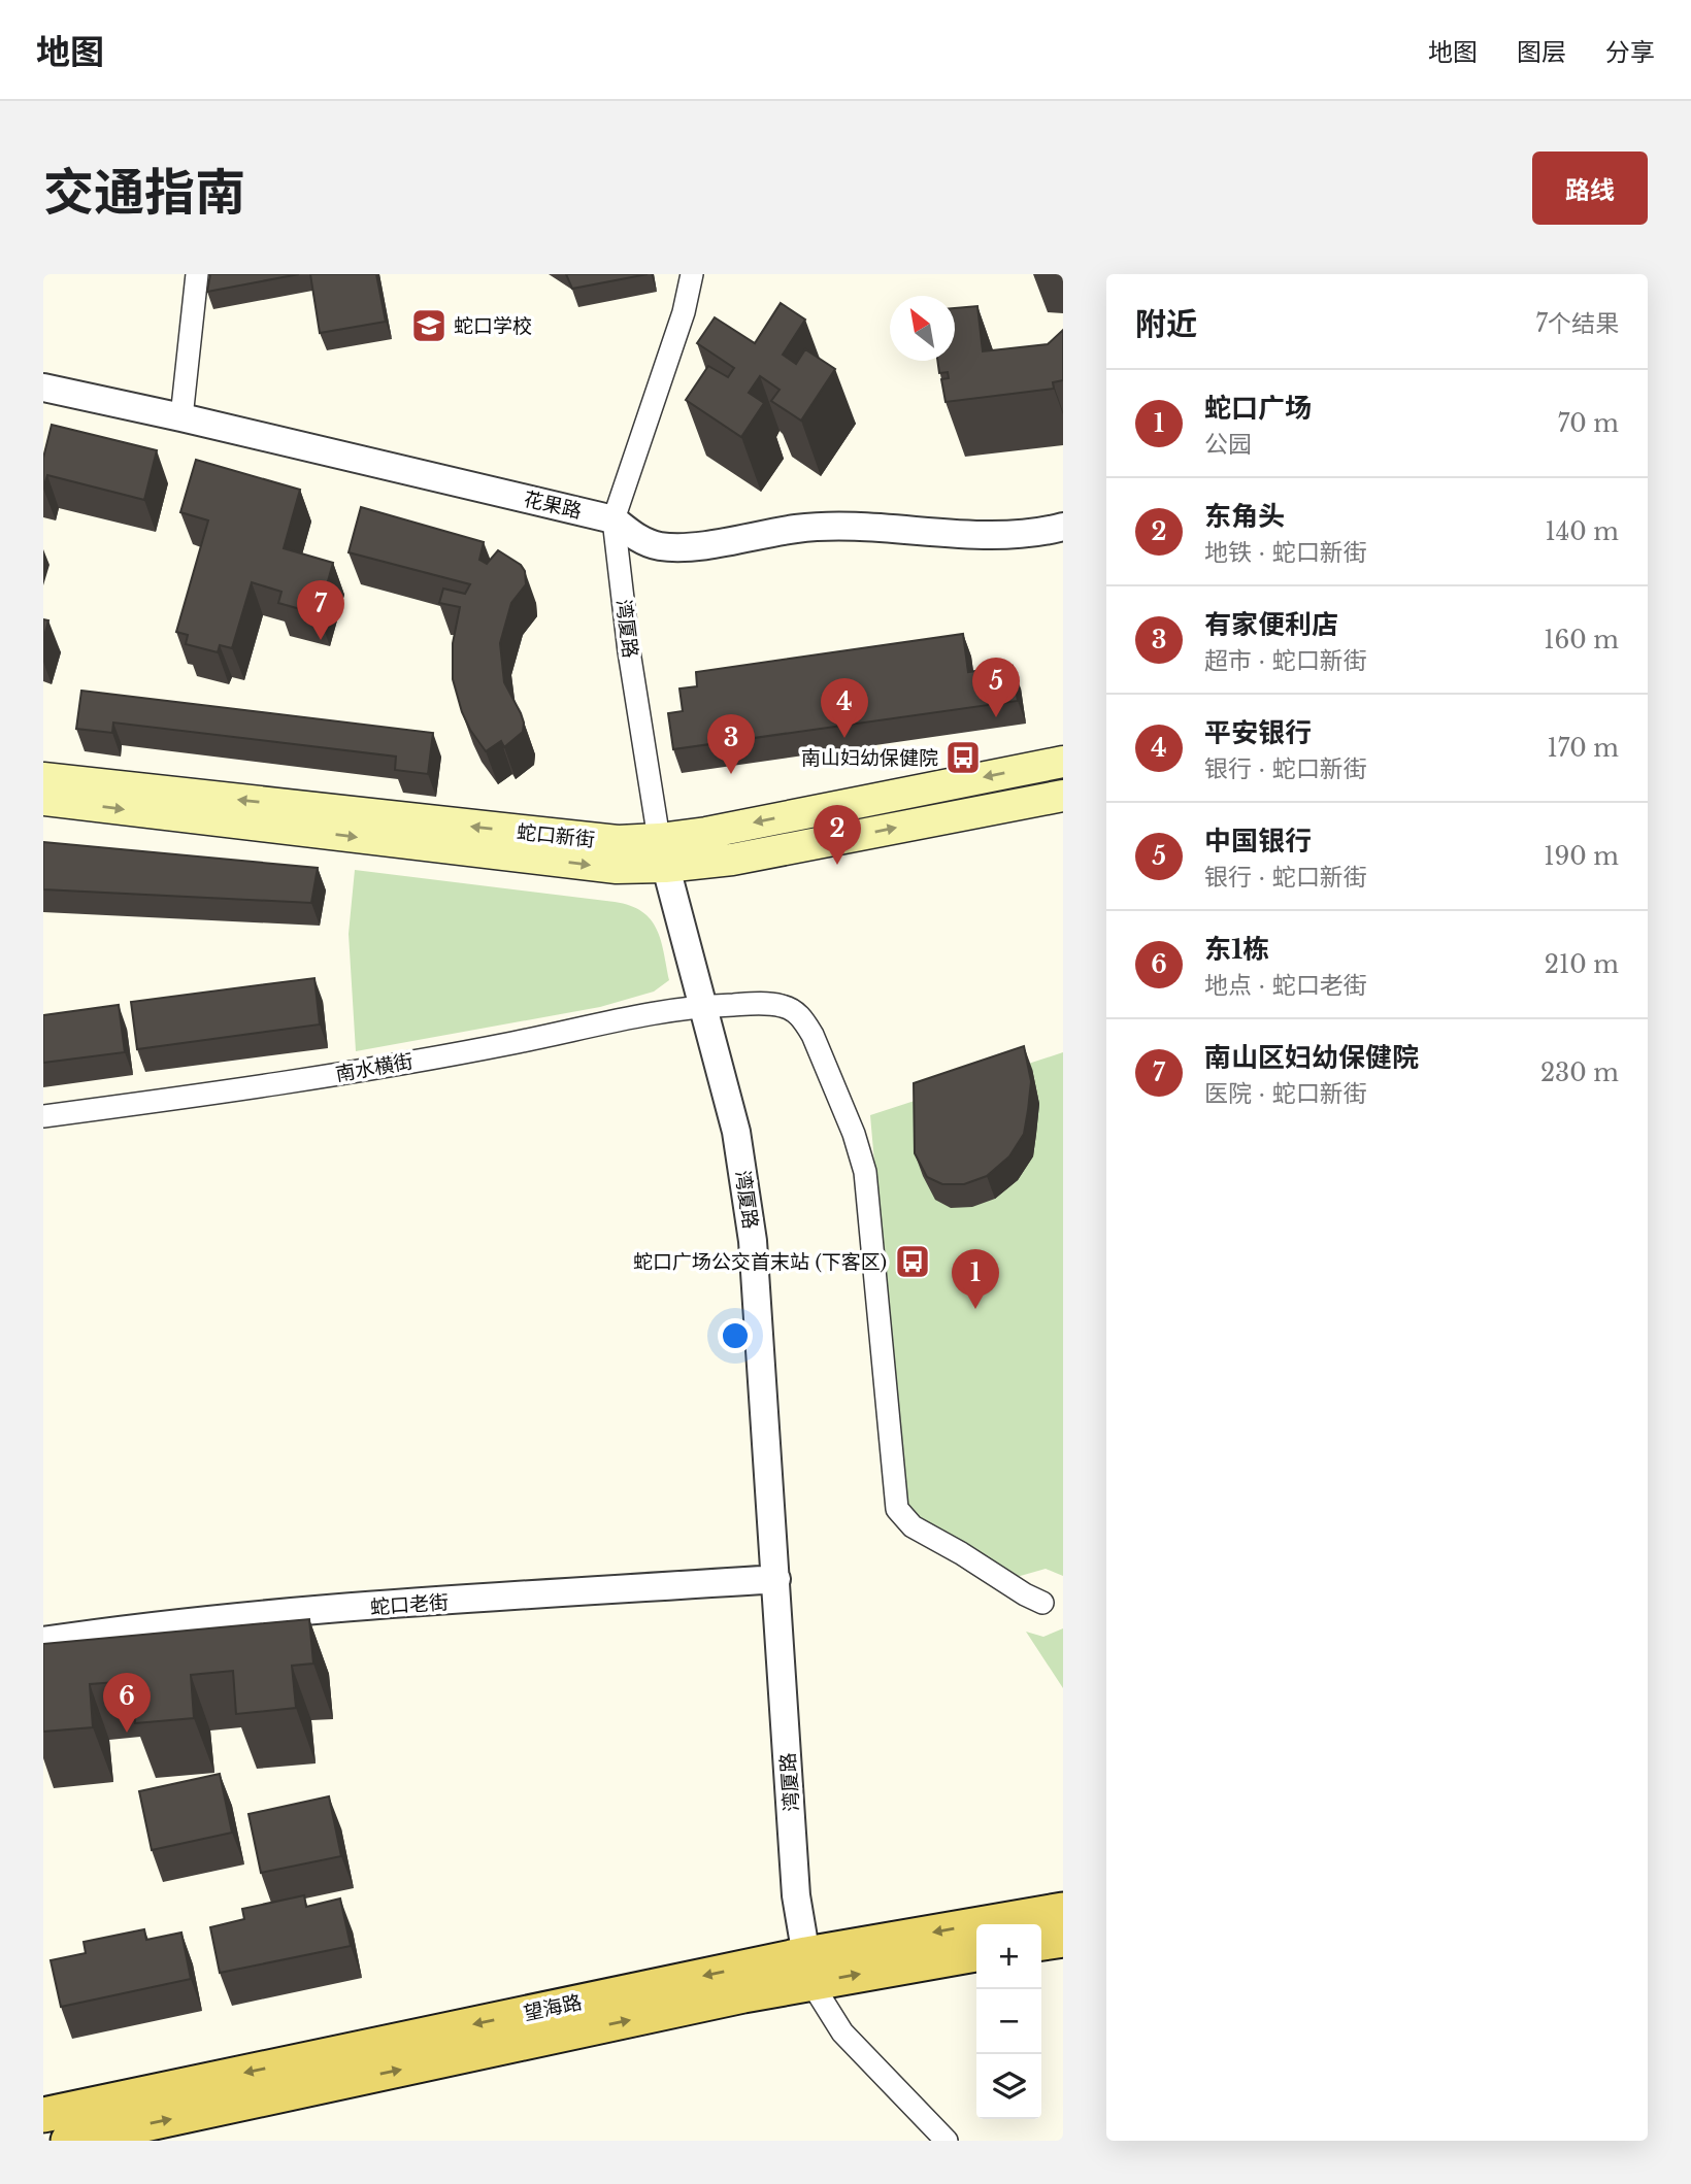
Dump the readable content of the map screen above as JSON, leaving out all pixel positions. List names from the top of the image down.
{
  "streets": {
    "main road": ["蛇口新街", "望海路"],
    "street": [
      "花果路",
      "湾厦路",
      "南水横街",
      "蛇口老街"
    ]
  },
  "crossings": [
    ["花果路", "湾厦路"],
    ["湾厦路", "蛇口新街"],
    ["湾厦路", "南水横街"],
    ["湾厦路", "蛇口老街"],
    ["湾厦路", "望海路"]
  ],
  "places": {
    "school or university": ["蛇口学校"],
    "bus stop": ["南山妇幼保健院", "蛇口广场公交首末站 (下客区)"]
  },
  "north": "top left",
  "page": {
    "header": "地图",
    "nav": ["地图", "图层", "分享"],
    "title": "交通指南",
    "buttons": "路线",
    "heading": ["附近", "7个结果"],
    "list": [
      {
        "mark": "1",
        "name": "蛇口广场",
        "note": "公园",
        "value": "70 m"
      },
      {
        "mark": "2",
        "name": "东角头",
        "note": "地铁 · 蛇口新街",
        "value": "140 m"
      },
      {
        "mark": "3",
        "name": "有家便利店",
        "note": "超市 · 蛇口新街",
        "value": "160 m"
      },
      {
        "mark": "4",
        "name": "平安银行",
        "note": "银行 · 蛇口新街",
        "value": "170 m"
      },
      {
        "mark": "5",
        "name": "中国银行",
        "note": "银行 · 蛇口新街",
        "value": "190 m"
      },
      {
        "mark": "6",
        "name": "东1栋",
        "note": "地点 · 蛇口老街",
        "value": "210 m"
      },
      {
        "mark": "7",
        "name": "南山区妇幼保健院",
        "note": "医院 · 蛇口新街",
        "value": "230 m"
      }
    ],
    "pins": [
      "7",
      "5",
      "4",
      "3",
      "2",
      "1",
      "6"
    ],
    "map_buttons": ["+", "−"]
  }
}
